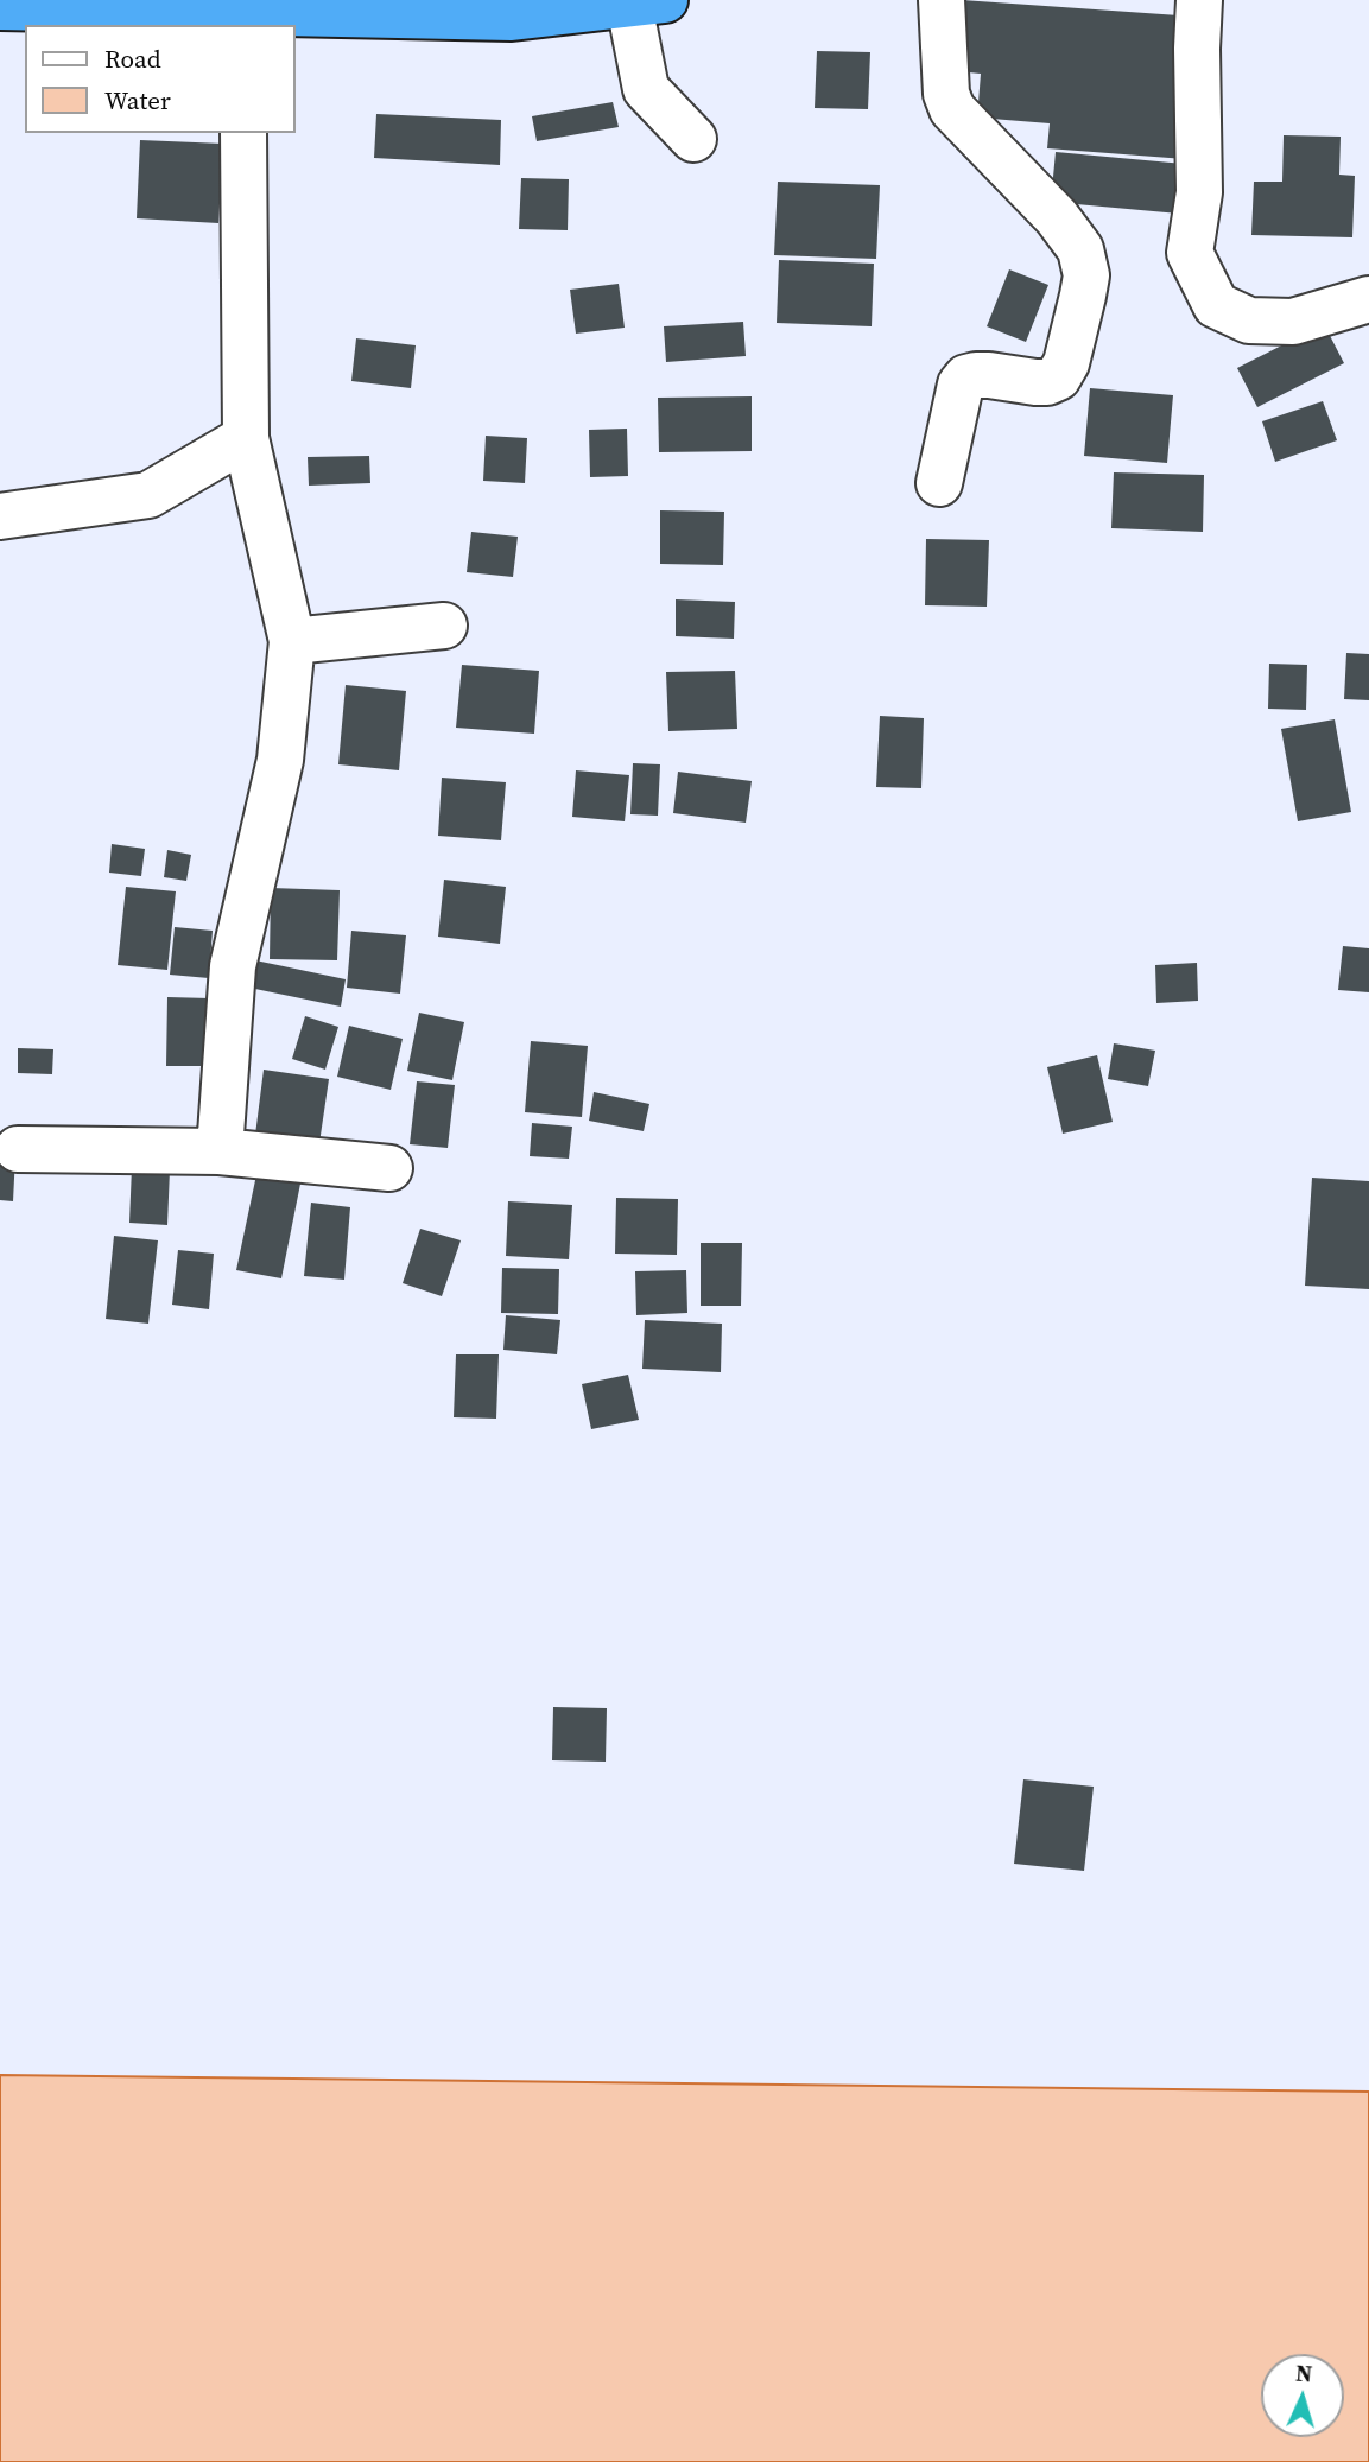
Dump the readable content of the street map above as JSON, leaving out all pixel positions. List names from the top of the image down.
{
  "legend": ["Road", "Water"],
  "north": "top"
}
